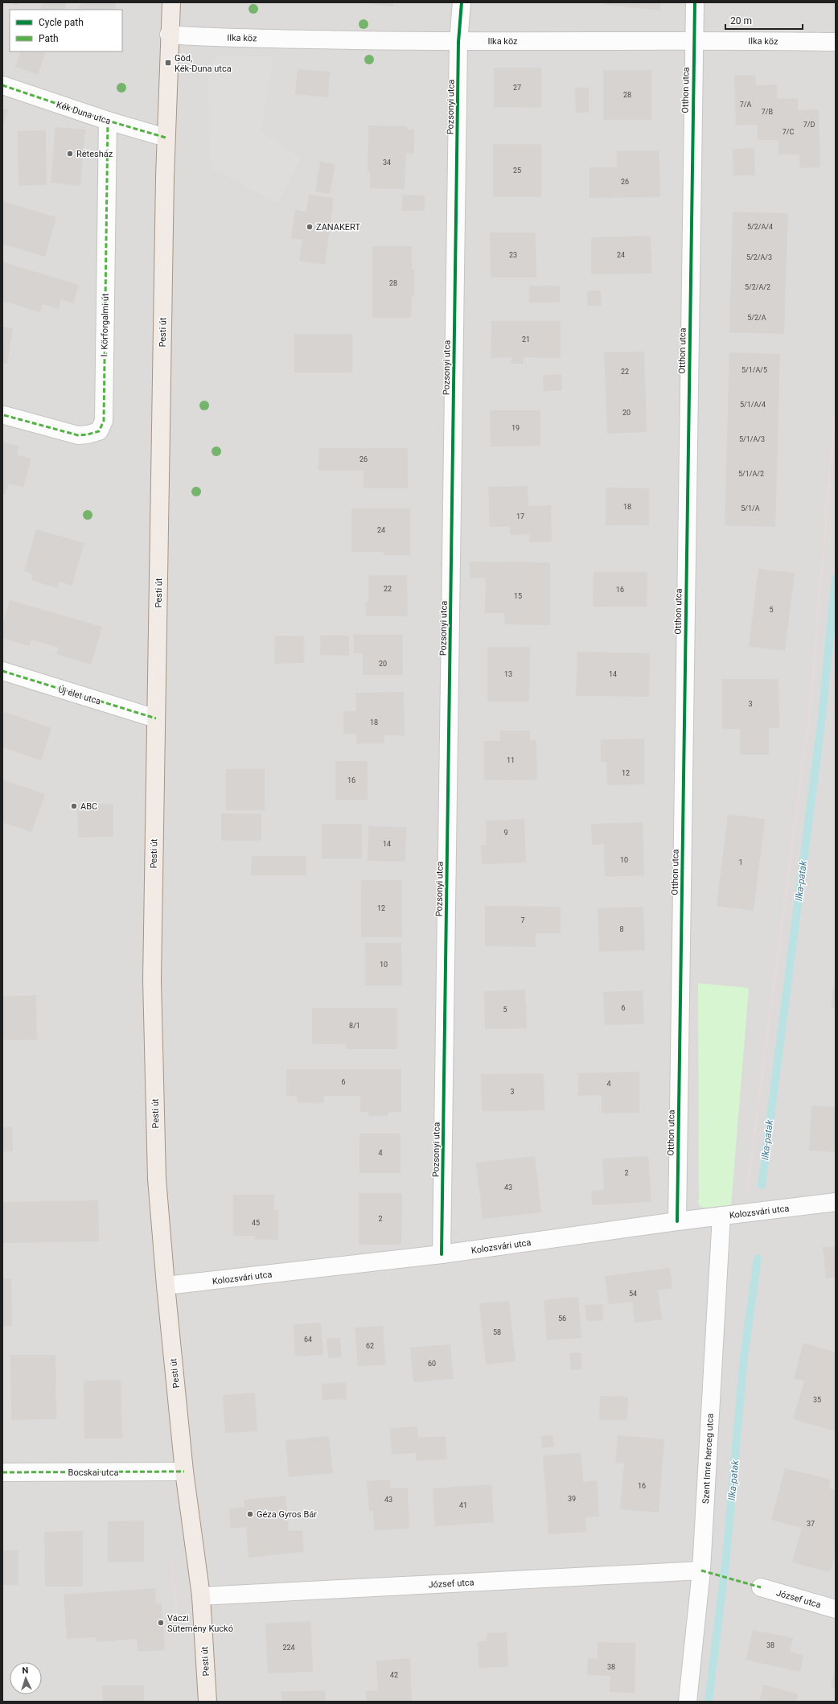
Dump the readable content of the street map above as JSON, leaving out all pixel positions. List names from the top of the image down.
{
  "streets": {
    "main road": ["Pesti út"],
    "street": [
      "Ilka köz",
      "Otthon utca",
      "Pozsonyi utca",
      "Kék Duna utca",
      "I. Körforgalmi út",
      "Új élet utca",
      "Kolozsvári utca",
      "Szent Imre herceg utca",
      "Bocskai utca",
      "József utca"
    ]
  },
  "crossings": [
    ["Ilka köz", "Otthon utca"],
    ["Ilka köz", "Pozsonyi utca"],
    ["Ilka köz", "Pesti út"],
    ["Otthon utca", "Kolozsvári utca"],
    ["Pozsonyi utca", "Kolozsvári utca"],
    ["Kék Duna utca", "I. Körforgalmi út"],
    ["Kék Duna utca", "Pesti út"],
    ["Pesti út", "Új élet utca"],
    ["Pesti út", "Kolozsvári utca"],
    ["Pesti út", "Bocskai utca"],
    ["Pesti út", "József utca"],
    ["Kolozsvári utca", "Szent Imre herceg utca"],
    ["Szent Imre herceg utca", "József utca"]
  ],
  "water": ["Ilka-patak"],
  "places": {
    "transit": ["Göd, Kék-Duna utca"],
    "other": [
      "Rétesház",
      "ZANAKERT",
      "ABC",
      "Géza Gyros Bár",
      "Váczi Sütemény Kuckó"
    ]
  },
  "house_numbers": [
    "27",
    "28",
    "7/A",
    "7/B",
    "7/D",
    "7/C",
    "34",
    "25",
    "26",
    "5/2/A/4",
    "23",
    "24",
    "5/2/A/3",
    "28",
    "5/2/A/2",
    "5/2/A",
    "21",
    "5/1/A/5",
    "22",
    "5/1/A/4",
    "20",
    "19",
    "5/1/A/3",
    "26",
    "5/1/A/2",
    "18",
    "5/1/A",
    "17",
    "24",
    "22",
    "16",
    "15",
    "5",
    "20",
    "13",
    "14",
    "3",
    "18",
    "11",
    "12",
    "16",
    "9",
    "14",
    "10",
    "1",
    "12",
    "7",
    "8",
    "10",
    "6",
    "5",
    "8/1",
    "6",
    "4",
    "3",
    "4",
    "2",
    "43",
    "2",
    "45",
    "54",
    "56",
    "58",
    "64",
    "62",
    "60",
    "35",
    "16",
    "39",
    "43",
    "41",
    "37",
    "38",
    "224",
    "38",
    "42"
  ],
  "legend": ["Cycle path", "Path"],
  "scale_bar": "20 m",
  "north": "top"
}
